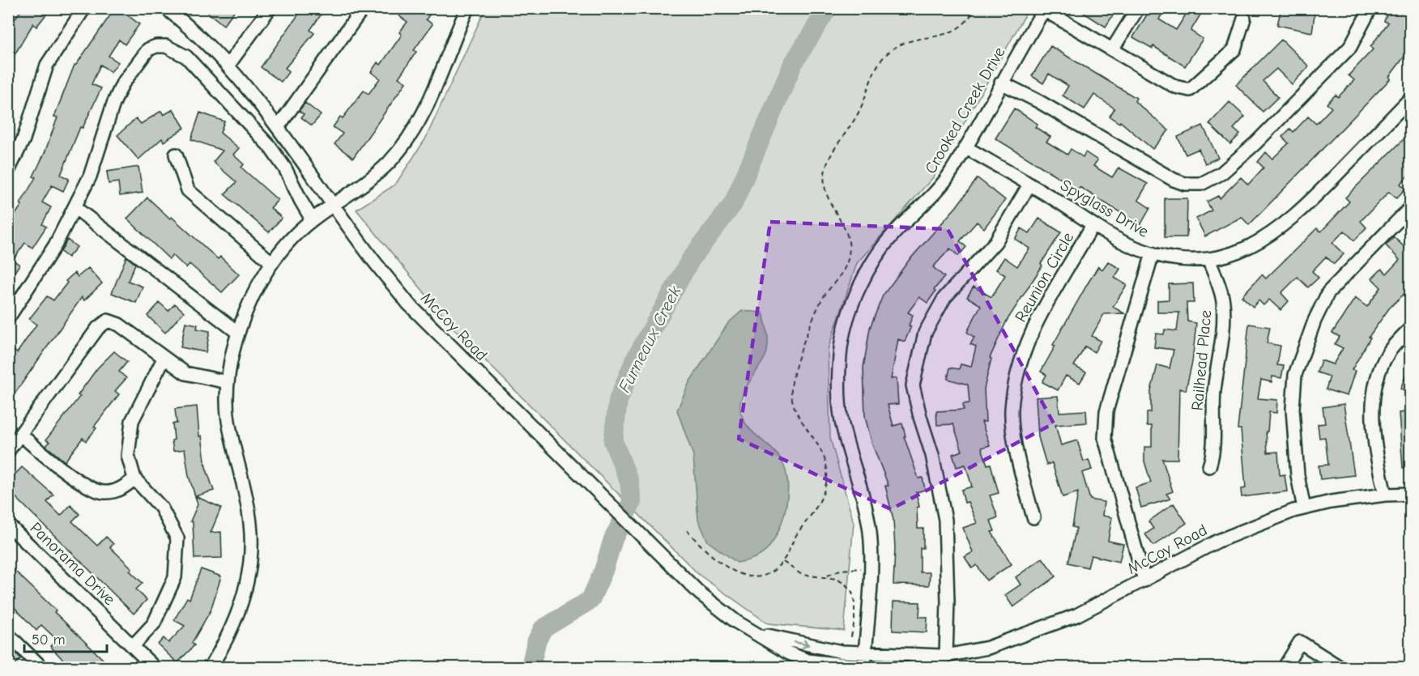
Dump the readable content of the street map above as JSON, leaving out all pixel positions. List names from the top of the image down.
{
  "streets": {
    "street": [
      "Crooked Creek Drive",
      "Spyglass Drive",
      "Reunion Circle",
      "McCoy Road",
      "Railhead Place",
      "Panorama Drive"
    ]
  },
  "crossings": [
    ["Crooked Creek Drive", "Spyglass Drive"],
    ["Crooked Creek Drive", "McCoy Road"],
    ["Spyglass Drive", "Reunion Circle"],
    ["Spyglass Drive", "Railhead Place"]
  ],
  "water": ["Furneaux Creek"],
  "scale_bar": "50 m"
}
